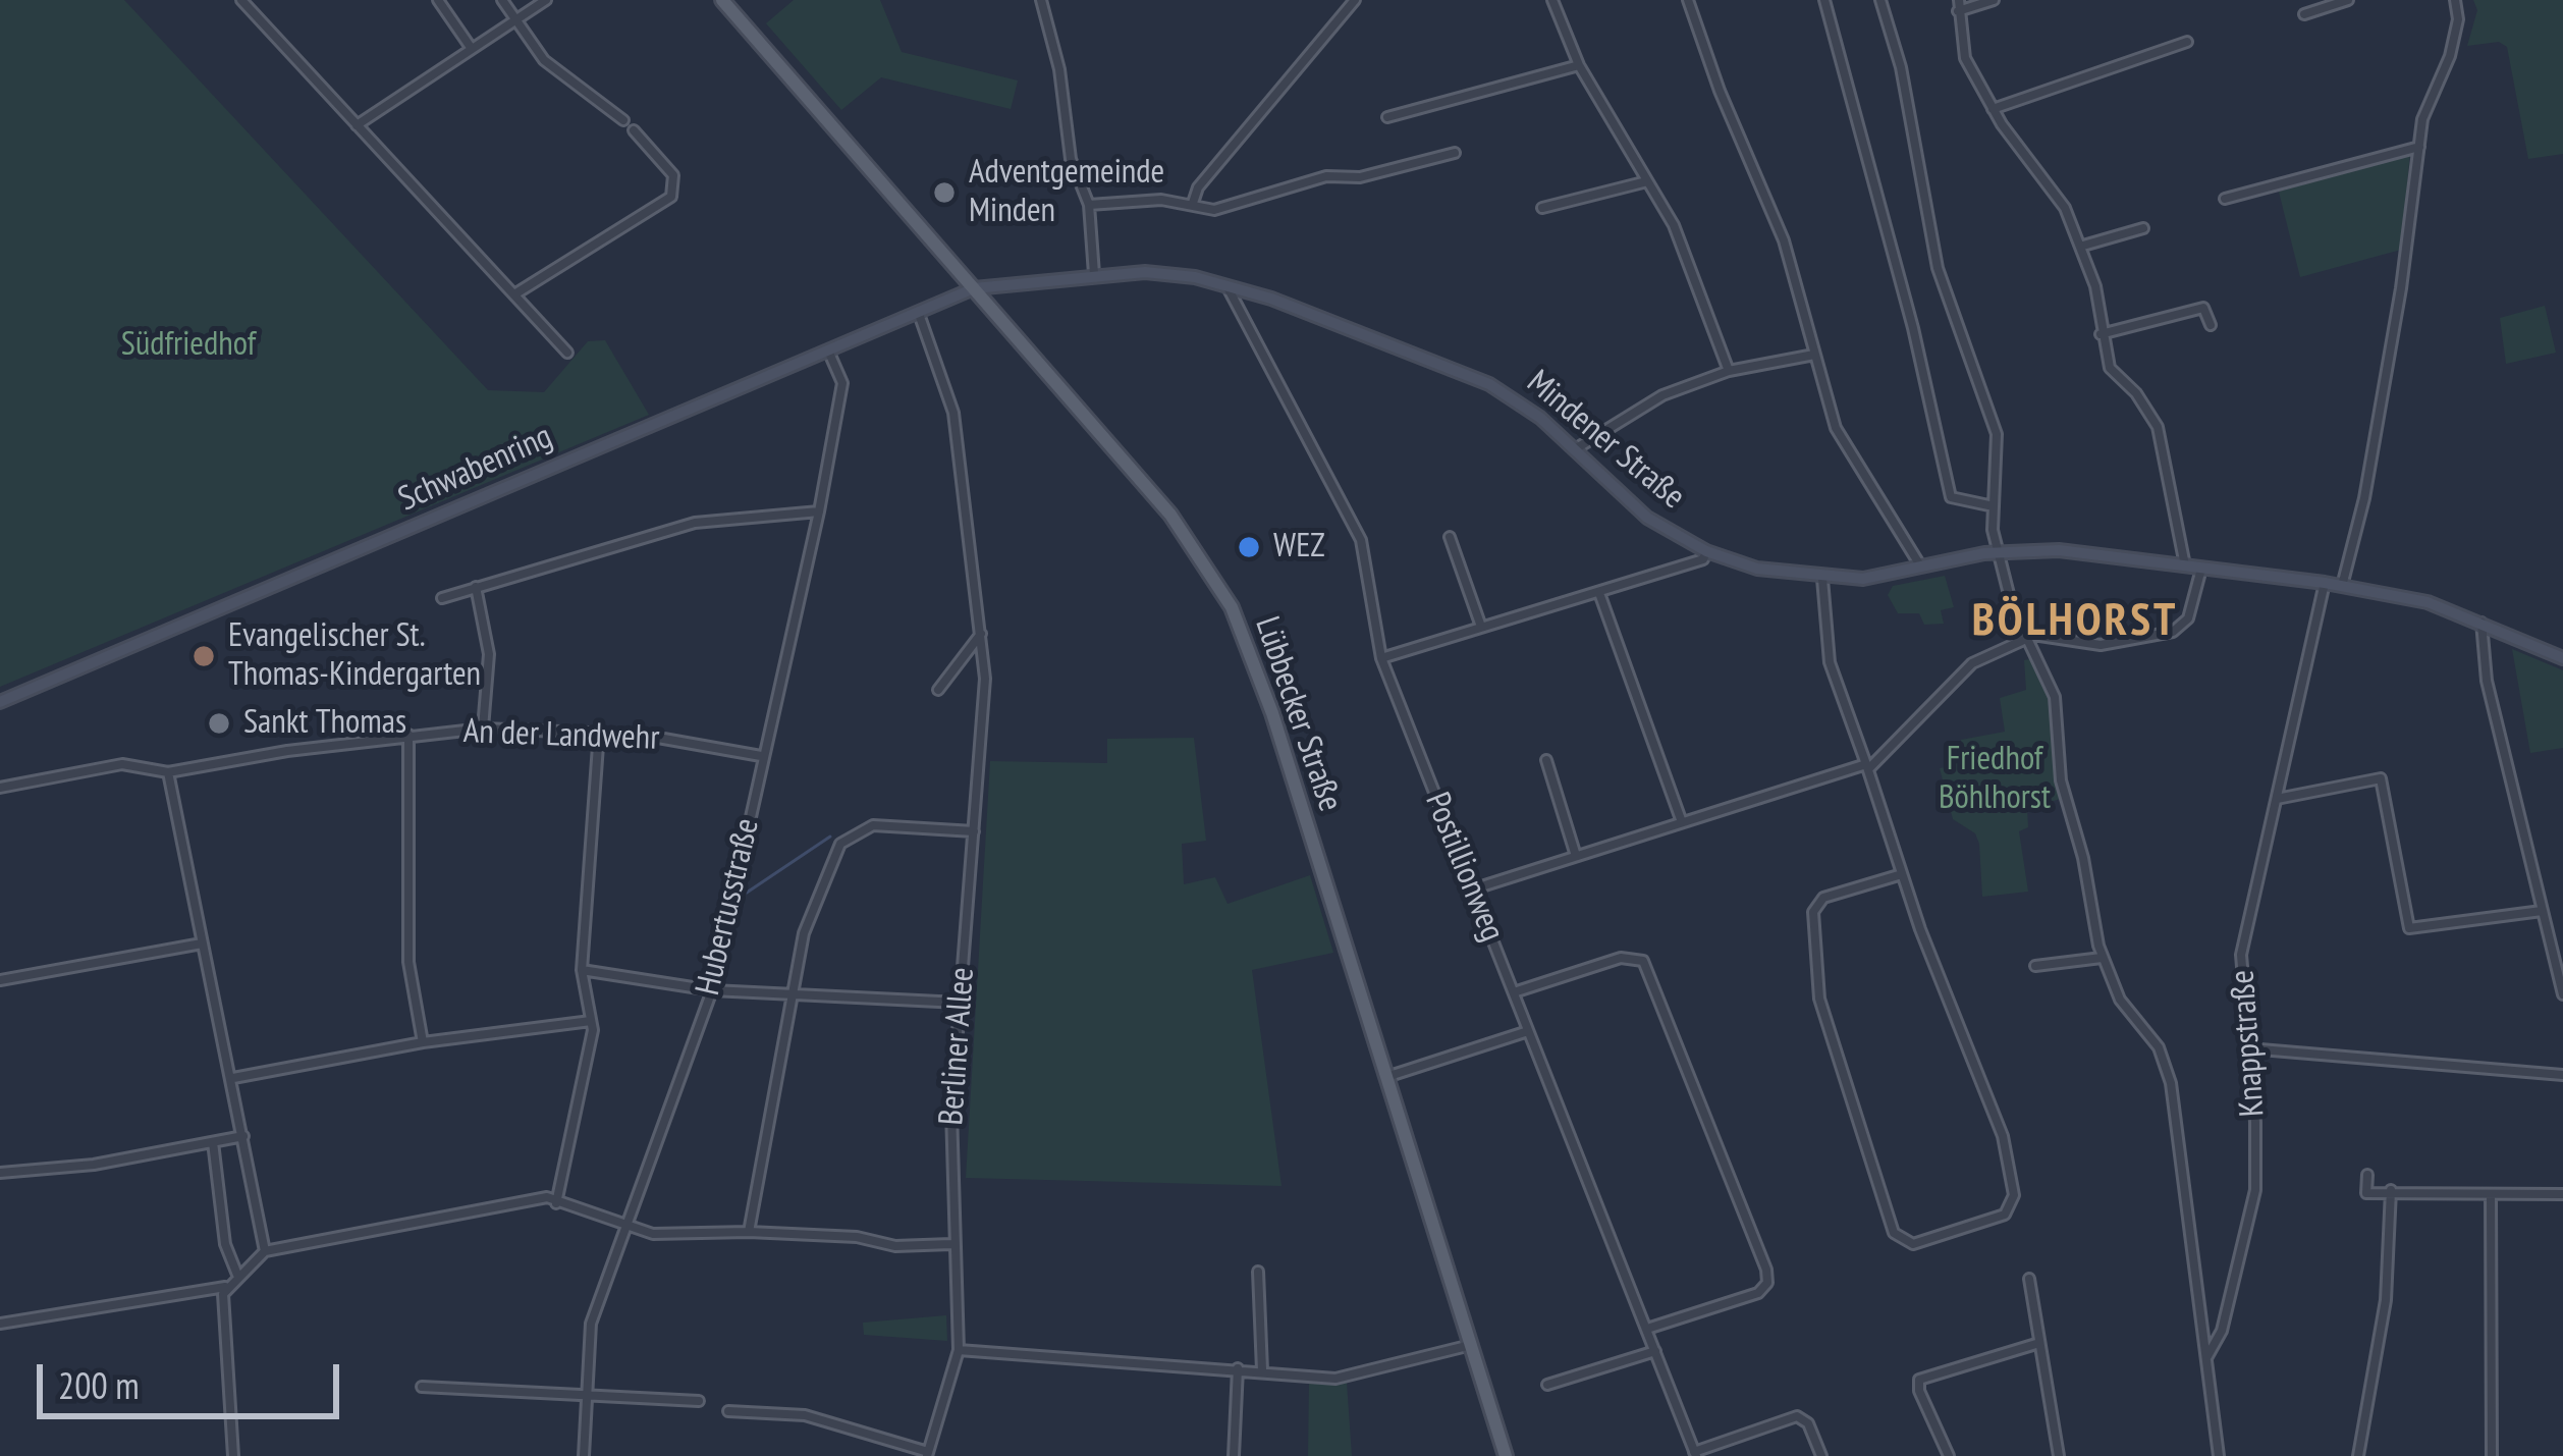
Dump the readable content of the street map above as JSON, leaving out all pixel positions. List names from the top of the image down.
{
  "streets": {
    "main road": ["Lübbecker Straße"],
    "street": [
      "Mindener Straße",
      "Schwabenring",
      "An der Landwehr",
      "Postillionweg",
      "Hubertusstraße",
      "Knappstraße",
      "Berliner Allee"
    ]
  },
  "crossings": [
    ["Mindener Straße", "Schwabenring"],
    ["Mindener Straße", "Lübbecker Straße"],
    ["Mindener Straße", "Postillionweg"],
    ["Mindener Straße", "Knappstraße"],
    ["Schwabenring", "Lübbecker Straße"],
    ["Schwabenring", "Hubertusstraße"],
    ["Schwabenring", "Berliner Allee"],
    ["An der Landwehr", "Hubertusstraße"]
  ],
  "districts": ["BÖLHORST"],
  "parks": ["Südfriedhof", "Friedhof Böhlhorst"],
  "places": [
    "Adventgemeinde Minden",
    "WEZ",
    "Evangelischer St. Thomas-Kindergarten",
    "Sankt Thomas"
  ],
  "scale_bar": "200 m"
}
